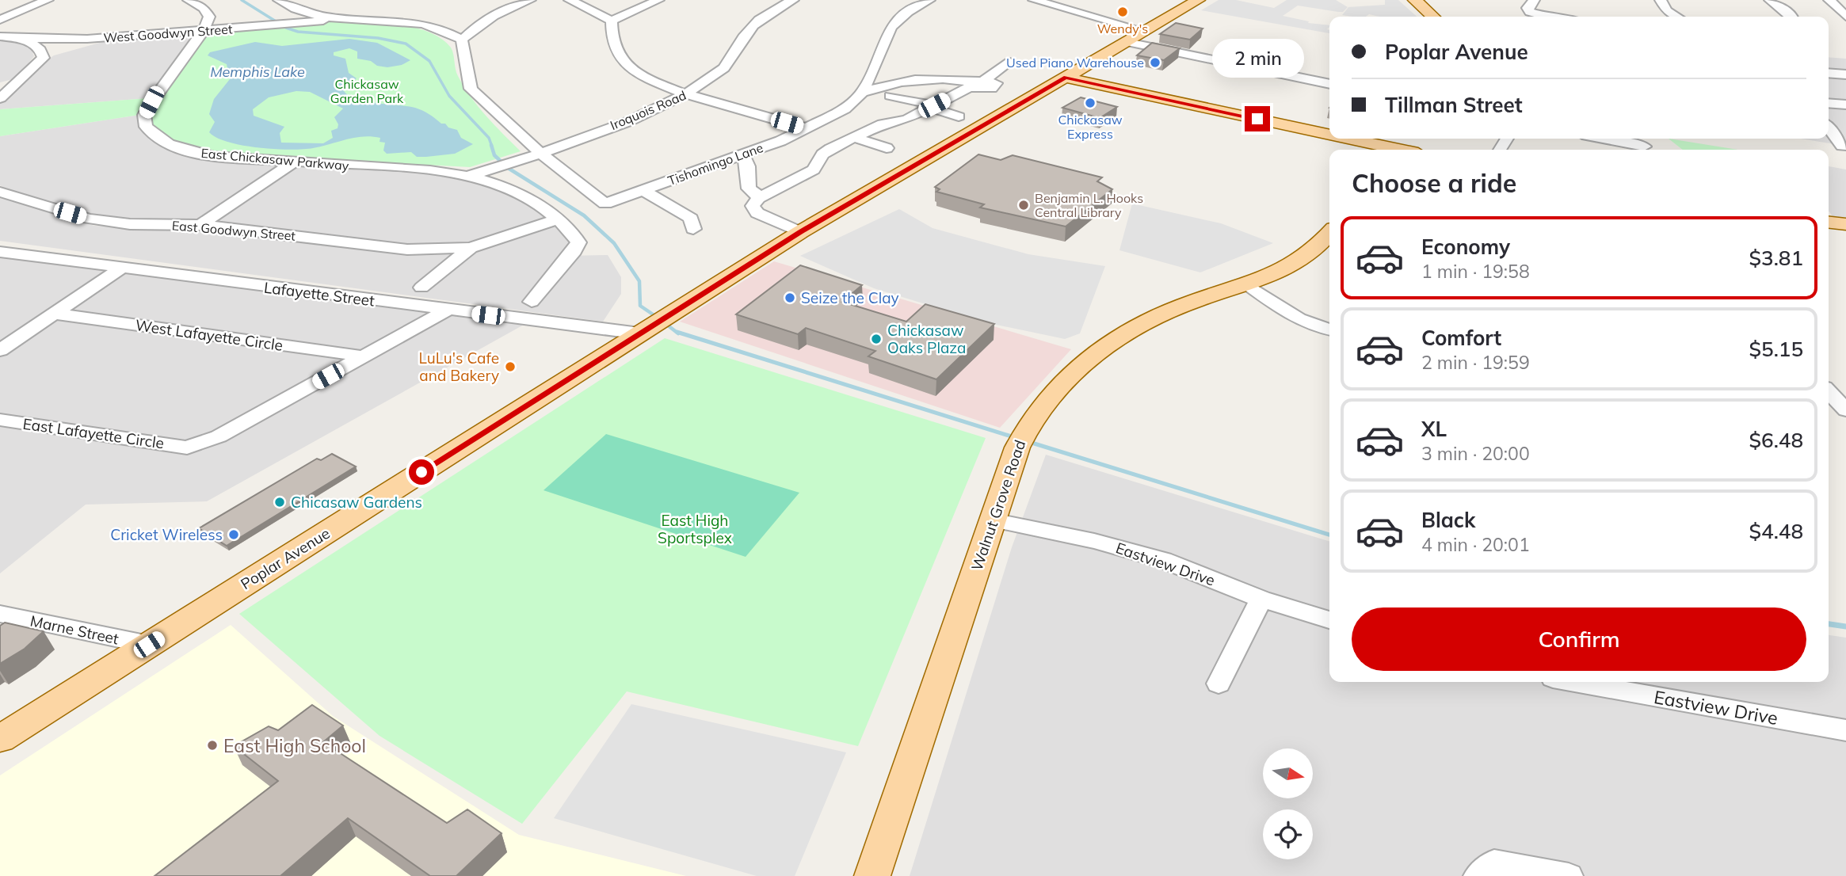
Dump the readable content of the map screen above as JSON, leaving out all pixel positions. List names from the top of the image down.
{
  "streets": {
    "main road": ["Walnut Grove Road", "Poplar Avenue"],
    "street": [
      "West Goodwyn Street",
      "Iroquois Road",
      "East Chickasaw Parkway",
      "Tishomingo Lane",
      "East Goodwyn Street",
      "Lafayette Street",
      "West Lafayette Circle",
      "East Lafayette Circle",
      "Eastview Drive",
      "Marne Street"
    ]
  },
  "crossings": [
    ["West Goodwyn Street", "East Chickasaw Parkway"],
    ["Iroquois Road", "East Chickasaw Parkway"],
    ["Iroquois Road", "Tishomingo Lane"],
    ["Lafayette Street", "Poplar Avenue"],
    ["West Lafayette Circle", "East Lafayette Circle"],
    ["Walnut Grove Road", "Eastview Drive"],
    ["Poplar Avenue", "Marne Street"]
  ],
  "water": ["Memphis Lake"],
  "parks": ["Chickasaw Garden Park", "East High Sportsplex"],
  "places": [
    "Wendy's",
    "Used Piano Warehouse",
    "Chickasaw Express",
    "Benjamin L. Hooks Central Library",
    "Seize the Clay",
    "Chickasaw Oaks Plaza",
    "LuLu's Cafe and Bakery",
    "Chicasaw Gardens",
    "Cricket Wireless",
    "East High School"
  ],
  "north": "right",
  "page": {
    "banner": ["Poplar Avenue", "Tillman Street"],
    "bubble": "2 min",
    "heading": "Choose a ride",
    "list": [
      {
        "name": "Economy",
        "note": "1 min · 19:58",
        "value": "$3.81"
      },
      {
        "name": "Comfort",
        "note": "2 min · 19:59",
        "value": "$5.15"
      },
      {
        "name": "XL",
        "note": "3 min · 20:00",
        "value": "$6.48"
      },
      {
        "name": "Black",
        "note": "4 min · 20:01",
        "value": "$4.48"
      }
    ],
    "buttons": "Confirm"
  }
}
